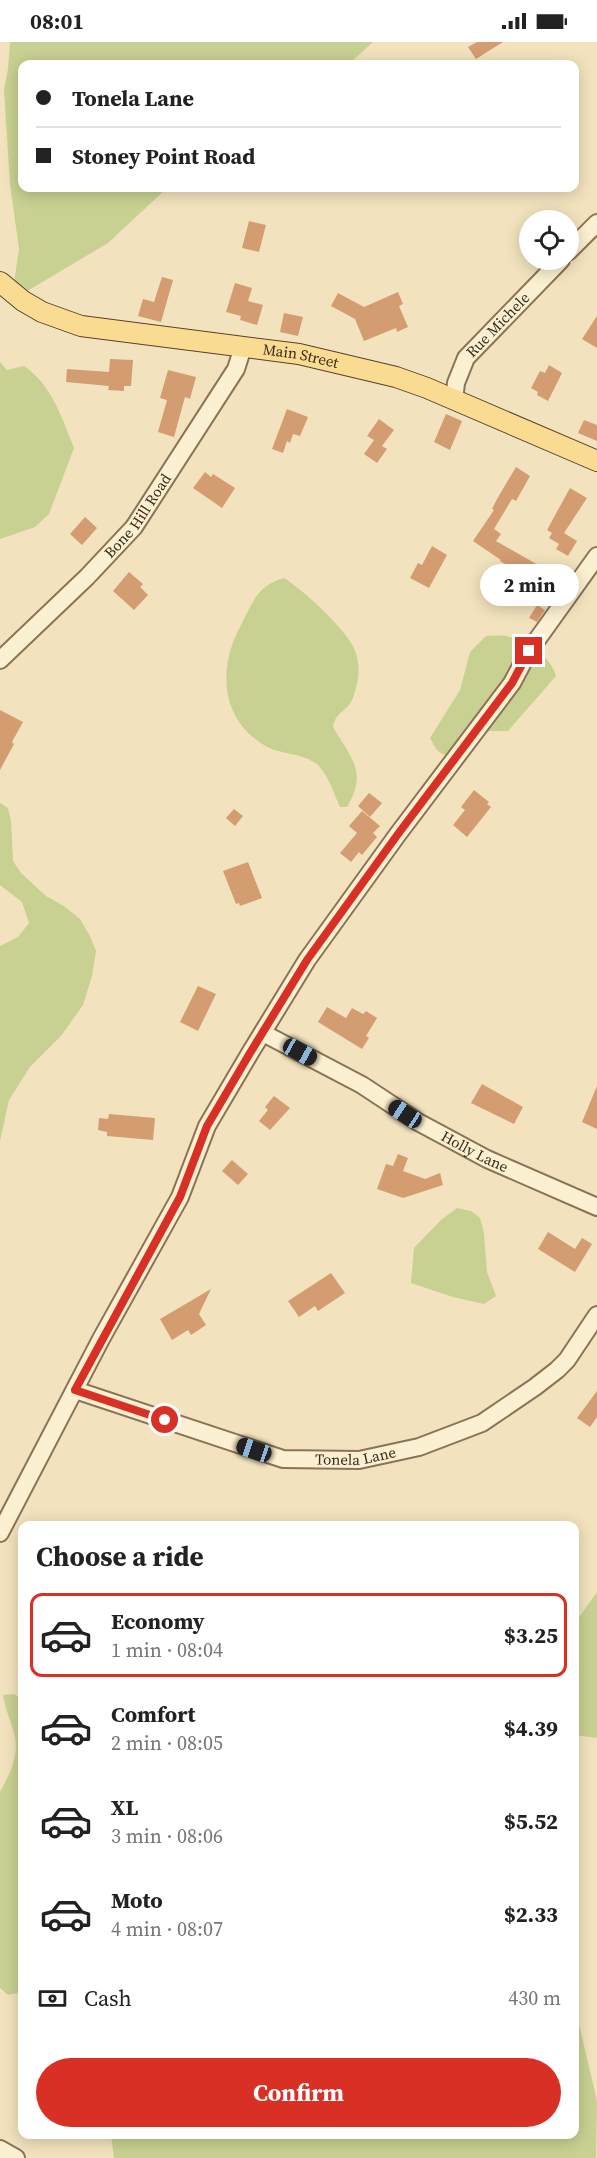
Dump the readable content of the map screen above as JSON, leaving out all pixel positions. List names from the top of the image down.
{
  "streets": {
    "main road": ["Main Street"],
    "street": [
      "Rue Michele",
      "Bone Hill Road",
      "Holly Lane",
      "Tonela Lane"
    ]
  },
  "crossings": [
    ["Rue Michele", "Main Street"],
    ["Main Street", "Bone Hill Road"]
  ],
  "page": {
    "status": "08:01",
    "banner": ["Tonela Lane", "Stoney Point Road"],
    "bubble": "2 min",
    "heading": "Choose a ride",
    "list": [
      {
        "name": "Economy",
        "note": "1 min · 08:04",
        "value": "$3.25"
      },
      {
        "name": "Comfort",
        "note": "2 min · 08:05",
        "value": "$4.39"
      },
      {
        "name": "XL",
        "note": "3 min · 08:06",
        "value": "$5.52"
      },
      {
        "name": "Moto",
        "note": "4 min · 08:07",
        "value": "$2.33"
      }
    ],
    "pay": ["Cash", "430 m"],
    "buttons": "Confirm"
  }
}
